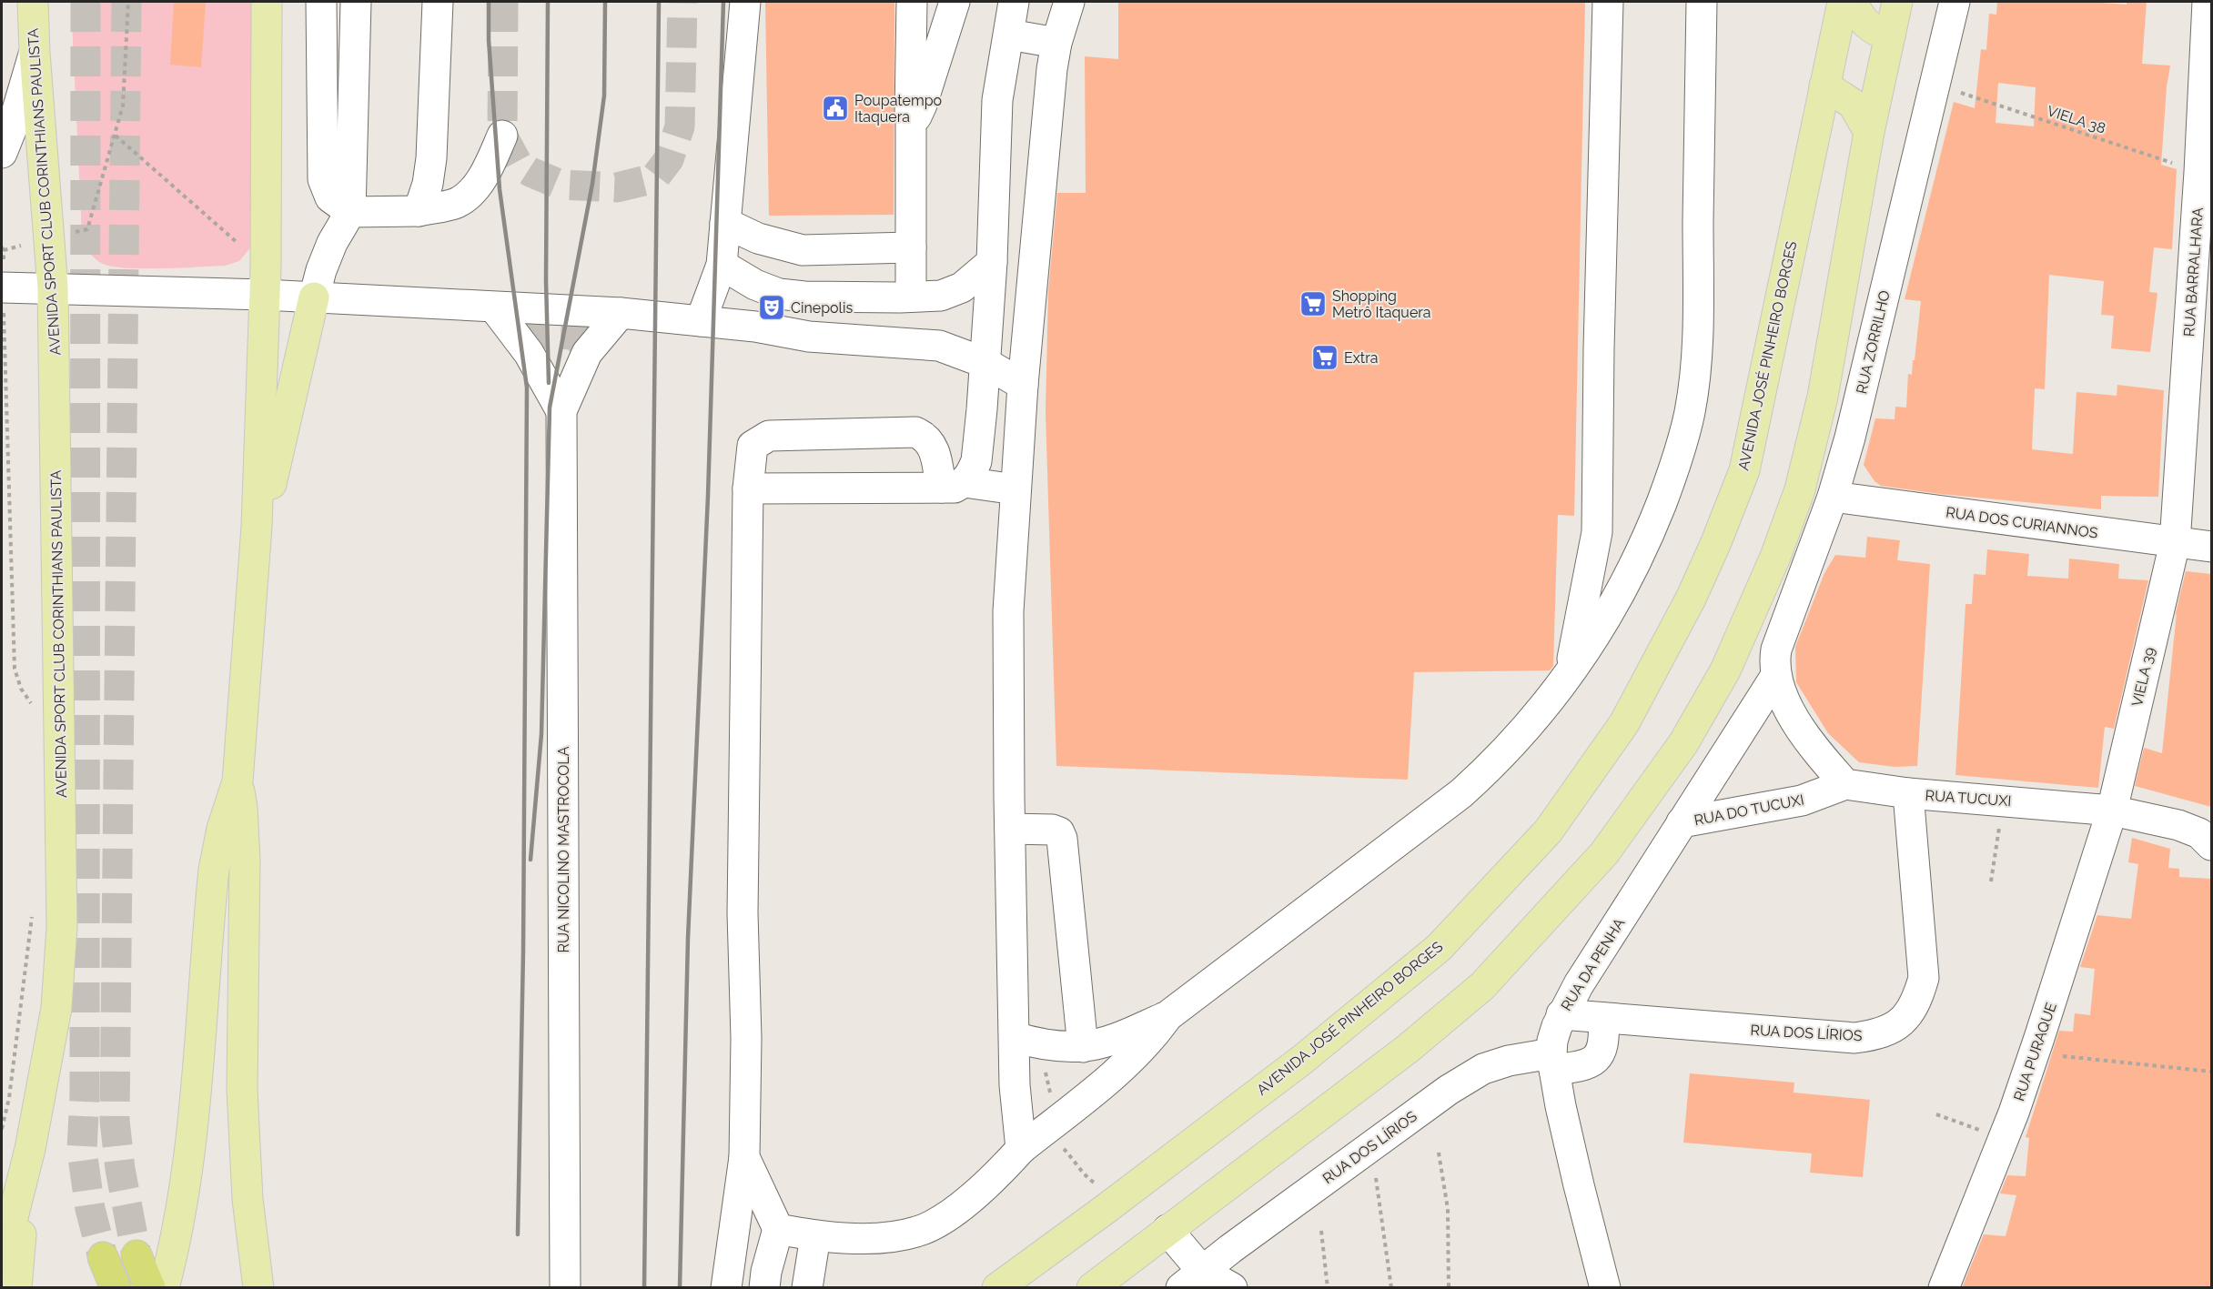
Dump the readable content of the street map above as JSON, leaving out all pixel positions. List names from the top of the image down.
{
  "streets": {
    "main road": ["AVENIDA SPORT CLUB CORINTHIANS PAULISTA", "AVENIDA JOSÉ PINHEIRO BORGES"],
    "street": [
      "RUA BARRALHARA",
      "RUA ZORRILHO",
      "RUA DOS CURIANNOS",
      "VIELA 39",
      "RUA TUCUXI",
      "RUA DO TUCUXI",
      "RUA NICOLINO MASTROCOLA",
      "RUA DA PENHA",
      "RUA DOS LÍRIOS",
      "RUA PURAQUE"
    ],
    "path": ["VIELA 38"]
  },
  "crossings": [
    ["VIELA 38", "RUA BARRALHARA"],
    ["VIELA 38", "RUA ZORRILHO"],
    ["RUA BARRALHARA", "RUA DOS CURIANNOS"],
    ["RUA BARRALHARA", "VIELA 39"],
    ["RUA ZORRILHO", "RUA DOS CURIANNOS"],
    ["RUA ZORRILHO", "RUA DA PENHA"],
    ["RUA DOS CURIANNOS", "VIELA 39"],
    ["VIELA 39", "RUA TUCUXI"],
    ["VIELA 39", "RUA PURAQUE"],
    ["RUA TUCUXI", "RUA DO TUCUXI"],
    ["RUA TUCUXI", "RUA DOS LÍRIOS"],
    ["RUA TUCUXI", "RUA PURAQUE"],
    ["RUA DO TUCUXI", "RUA DA PENHA"],
    ["RUA DA PENHA", "RUA DOS LÍRIOS"]
  ],
  "places": {
    "public building": ["Poupatempo Itaquera"],
    "supermarket": ["Shopping Metrô Itaquera", "Extra"],
    "theatre": ["Cinepolis"]
  }
}
